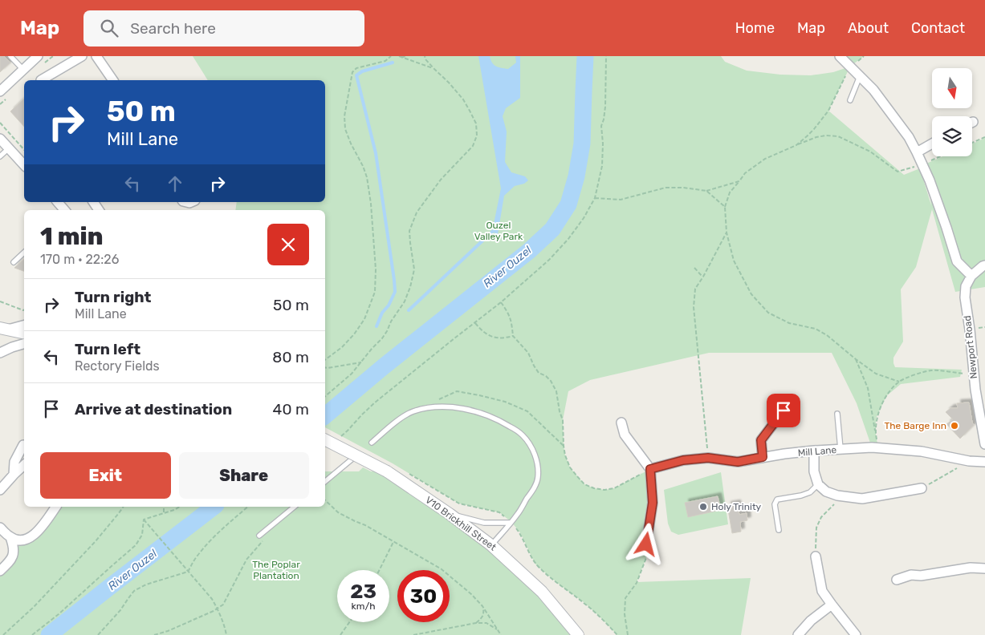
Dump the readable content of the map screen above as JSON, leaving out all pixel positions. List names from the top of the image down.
{
  "streets": {
    "street": ["Newport Road", "Mill Lane", "V10 Brickhill Street"]
  },
  "water": ["River Ouzel"],
  "parks": ["Ouzel Valley Park", "The Poplar Plantation"],
  "places": ["The Barge Inn", "Holy Trinity"],
  "north": "bottom",
  "page": {
    "header": "Map",
    "search": "Search here",
    "nav": [
      "Home",
      "Map",
      "About",
      "Contact"
    ],
    "turn": ["50 m", "Mill Lane"],
    "heading": ["1 min", "170 m · 22:26"],
    "list": [
      {
        "name": "Turn right",
        "note": "Mill Lane",
        "value": "50 m"
      },
      {
        "name": "Turn left",
        "note": "Rectory Fields",
        "value": "80 m"
      },
      {
        "name": "Arrive at destination",
        "value": "40 m"
      }
    ],
    "buttons": ["Exit", "Share"],
    "speed": "23 km/h",
    "limit": "30"
  }
}
